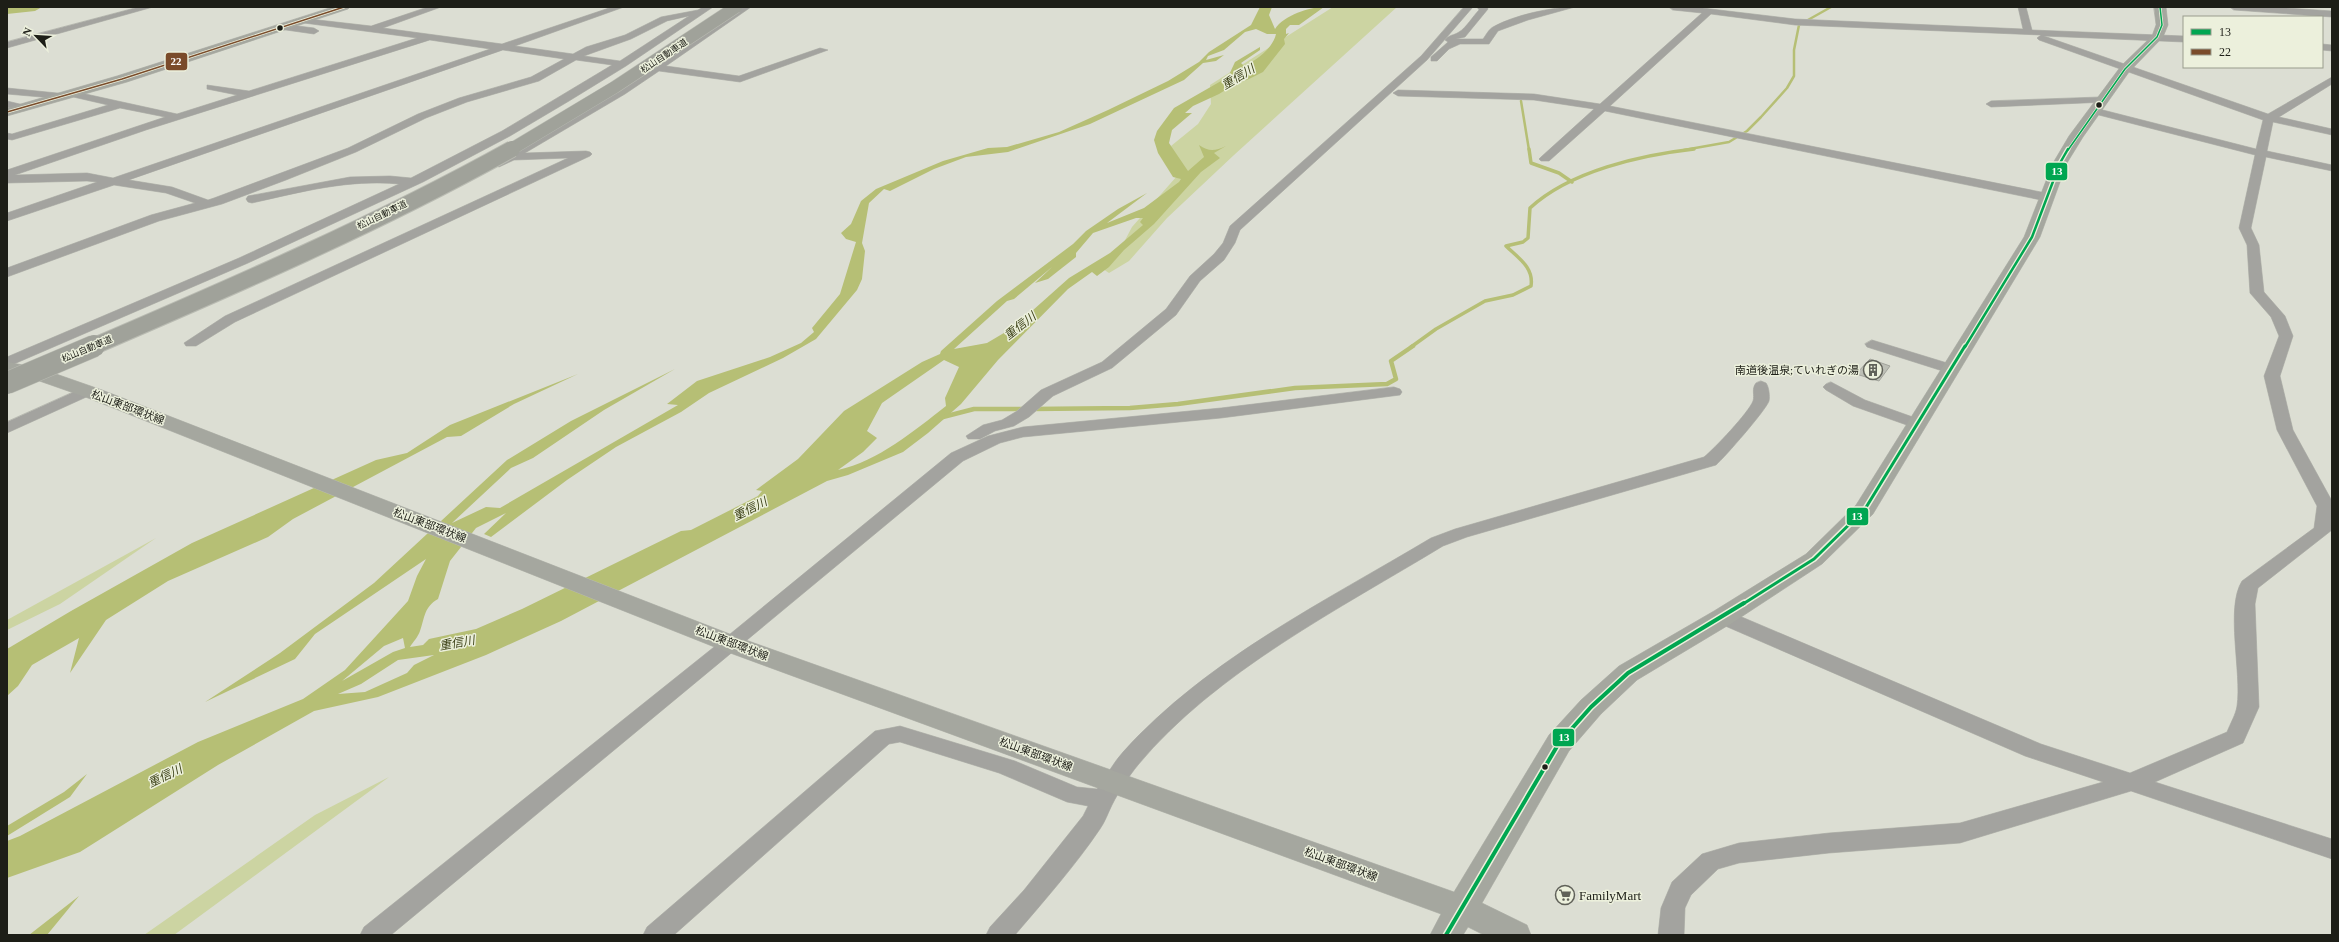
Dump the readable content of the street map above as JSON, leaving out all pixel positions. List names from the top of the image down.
{
  "streets": {
    "highway": ["松山自動車道"],
    "main road": ["松山東部環状線"]
  },
  "water": ["重信川"],
  "places": {
    "building": ["南道後温泉;ていれぎの湯"],
    "supermarket": ["FamilyMart"]
  },
  "lines": ["transit line 13", "transit line 22"],
  "legend": ["13", "22"],
  "north": "top left"
}
